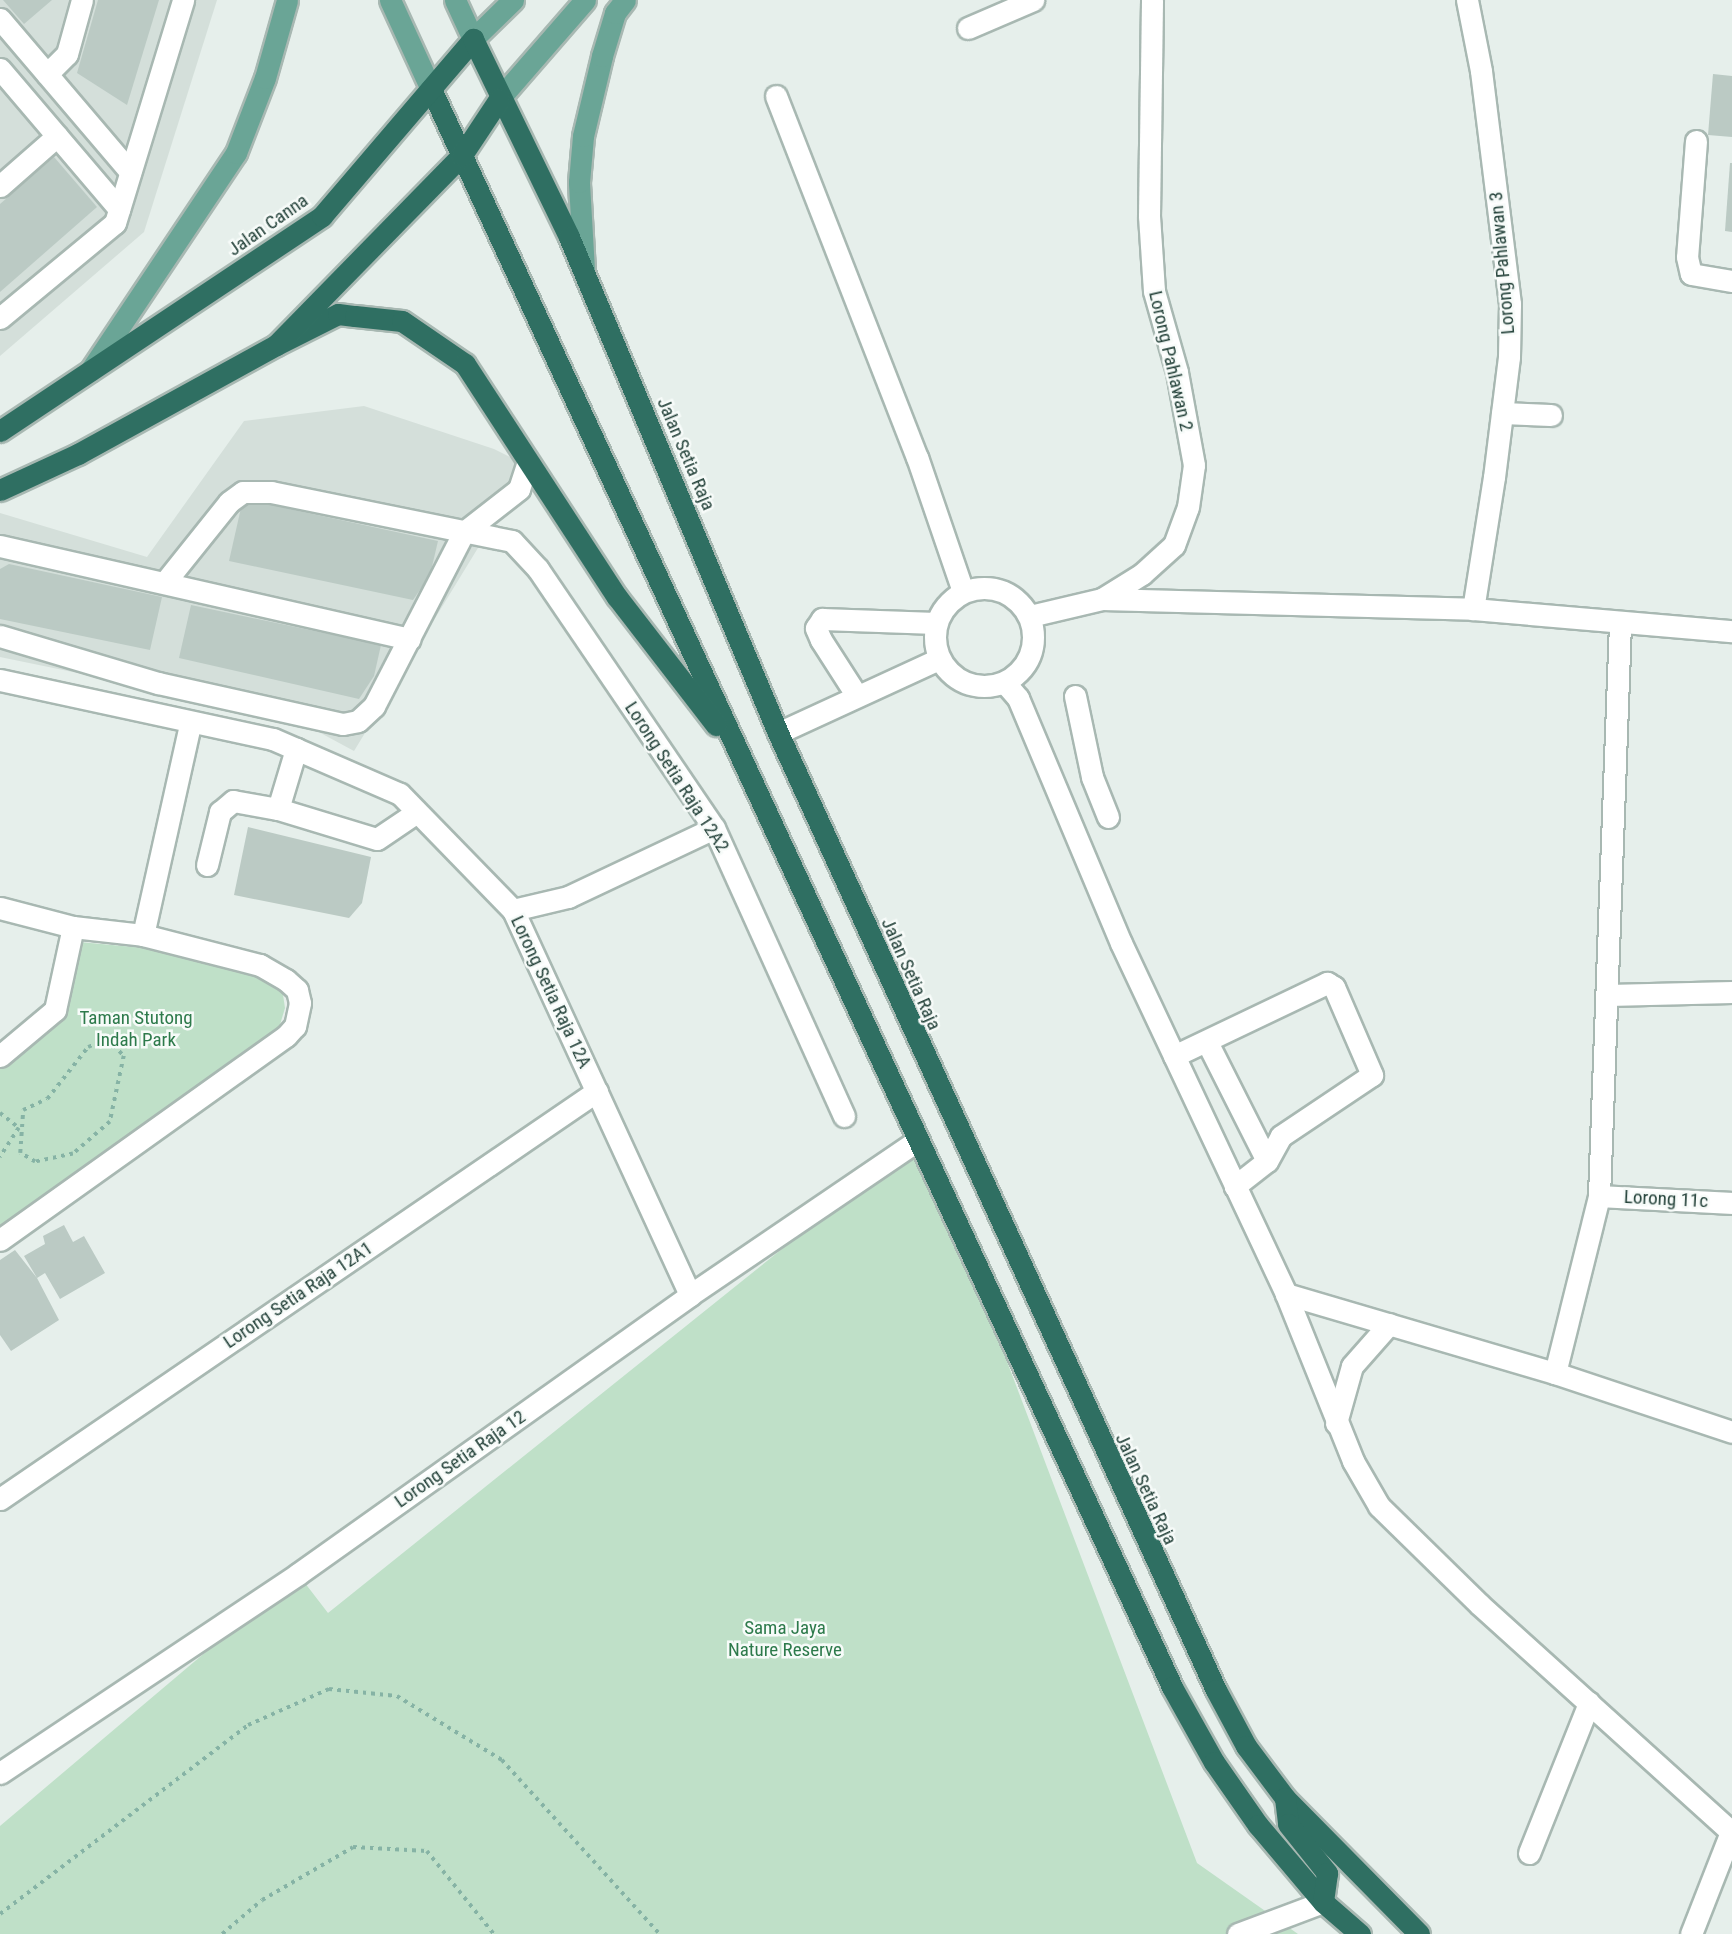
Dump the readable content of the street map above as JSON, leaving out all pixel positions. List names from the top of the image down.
{
  "streets": {
    "highway": ["Jalan Canna", "Jalan Setia Raja"],
    "street": [
      "Lorong Pahlawan 3",
      "Lorong Pahlawan 2",
      "Lorong Setia Raja 12A2",
      "Lorong Setia Raja 12A",
      "Lorong 11c",
      "Lorong Setia Raja 12A1",
      "Lorong Setia Raja 12"
    ]
  },
  "crossings": [
    ["Jalan Canna", "Jalan Setia Raja"],
    ["Lorong Setia Raja 12A", "Lorong Setia Raja 12A1"],
    ["Lorong Setia Raja 12A", "Lorong Setia Raja 12"]
  ],
  "parks": ["Taman Stutong Indah Park", "Sama Jaya Nature Reserve"]
}
